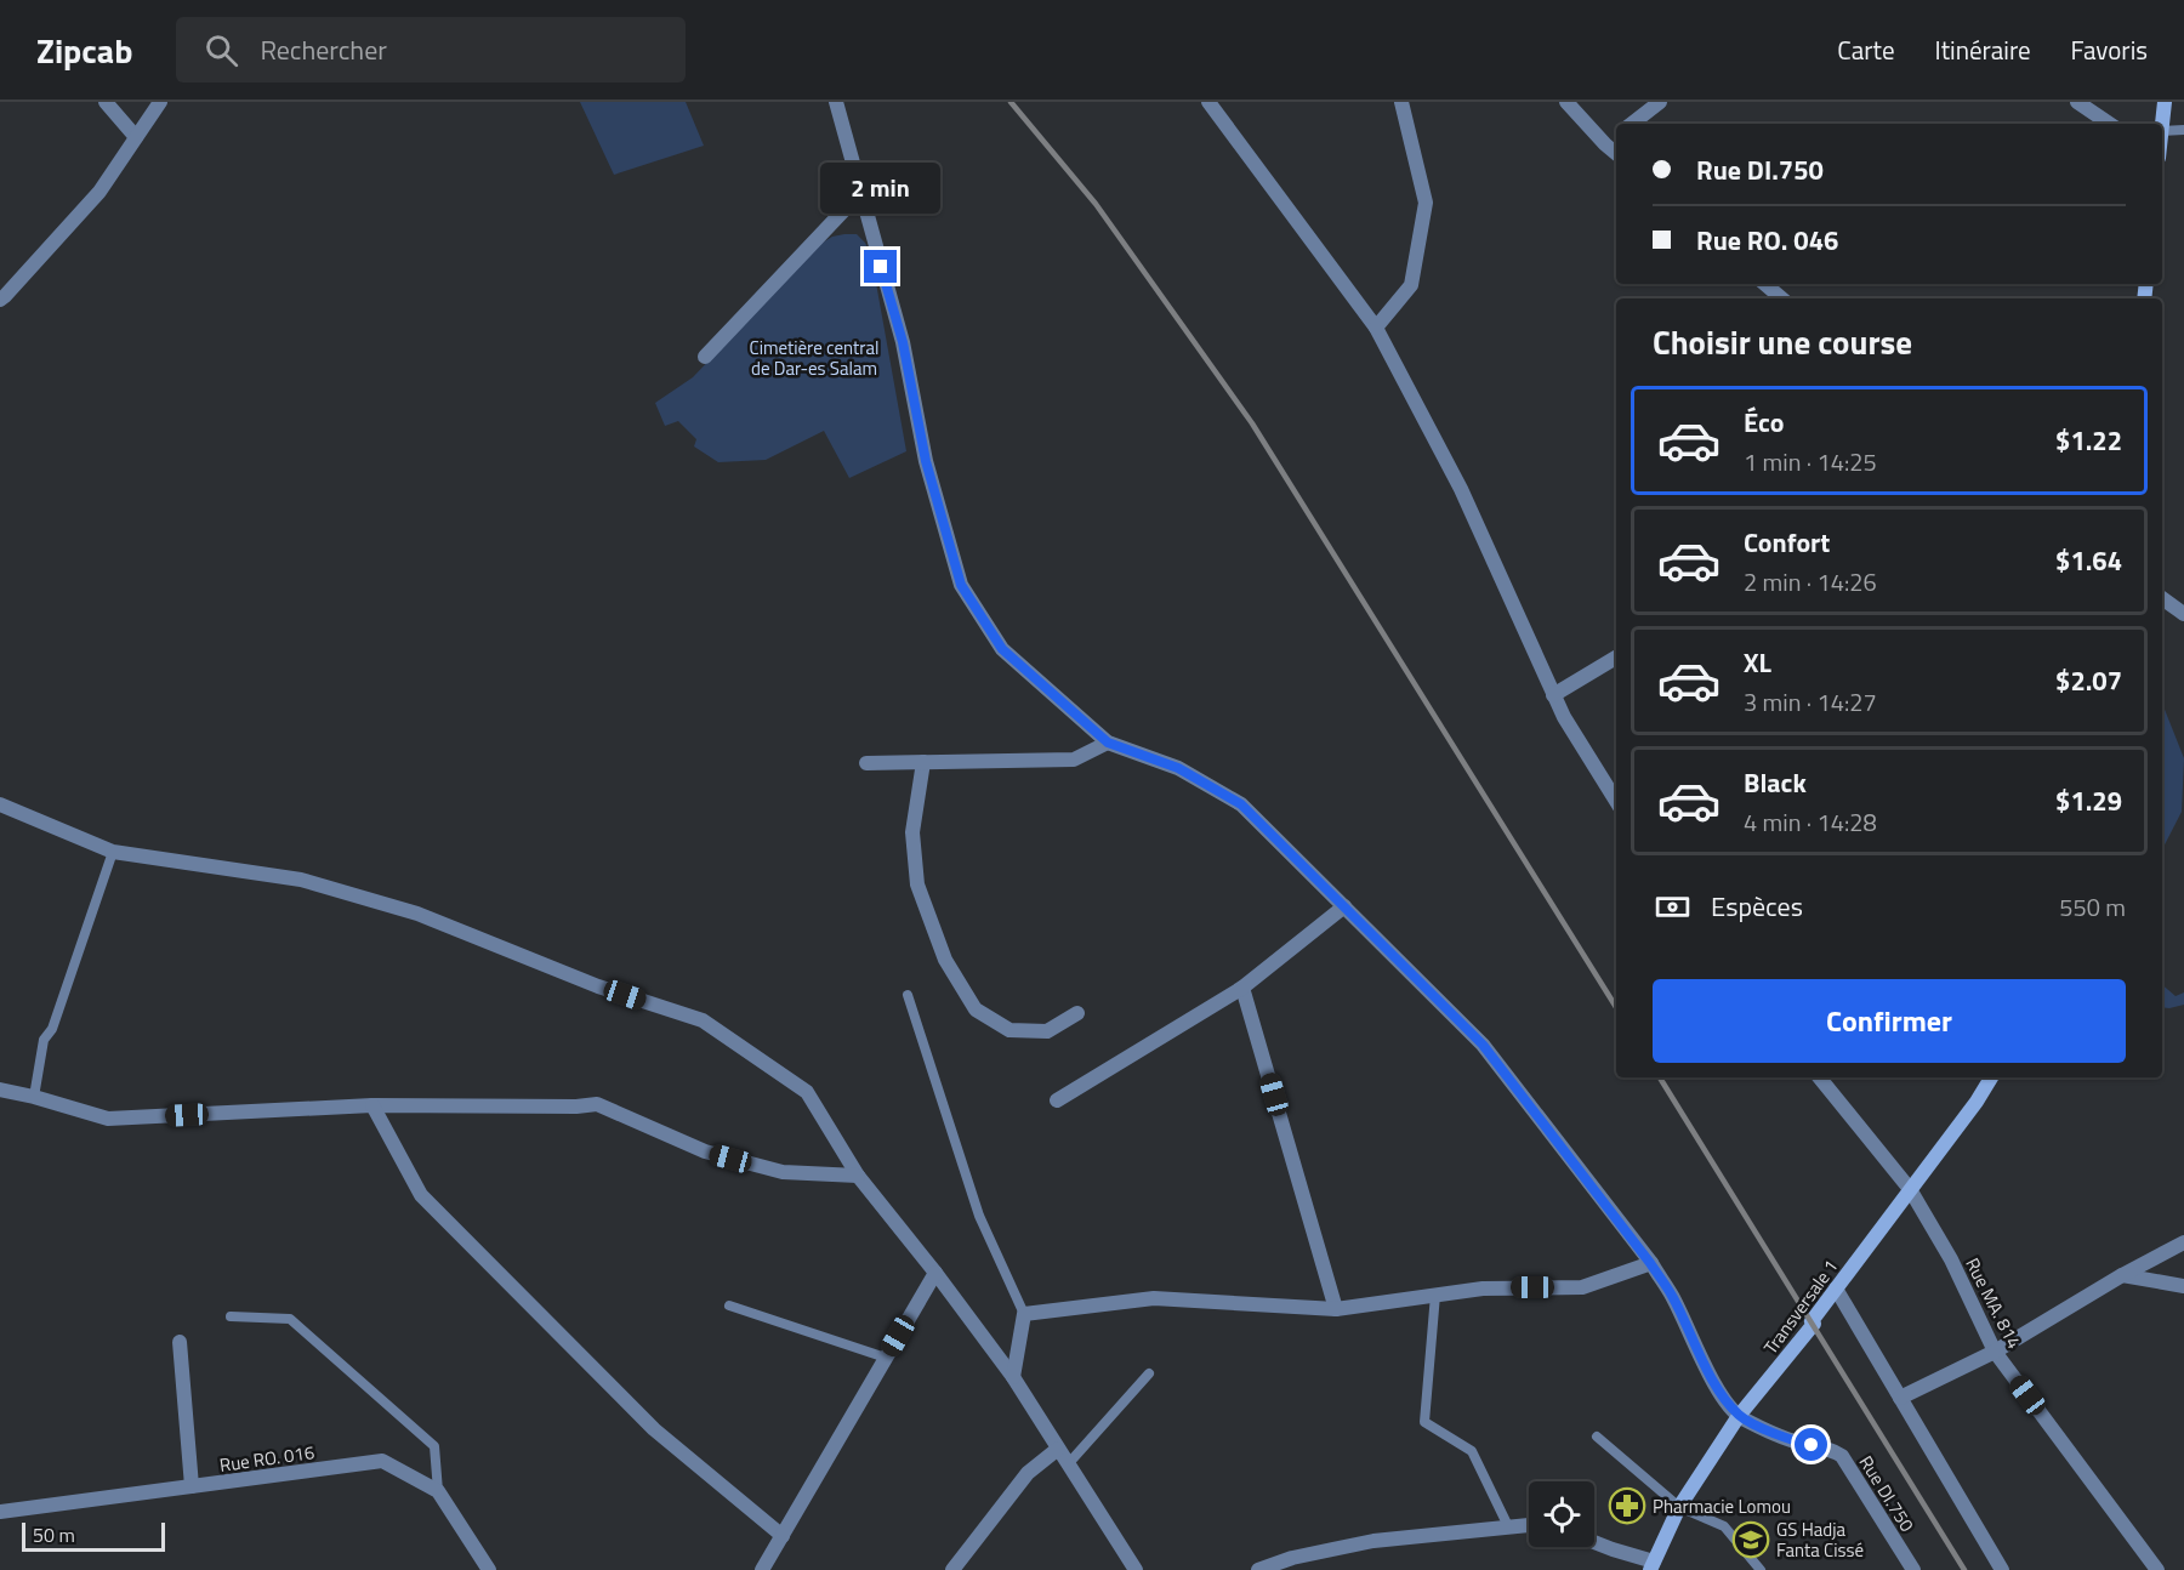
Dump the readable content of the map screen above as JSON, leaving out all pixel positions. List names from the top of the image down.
{
  "streets": {
    "main road": ["Transversale 1"],
    "street": ["Rue MA. 814", "Rue RO. 016", "Rue DI.750"]
  },
  "crossings": [
    ["Rue MA. 814", "Transversale 1"],
    ["Transversale 1", "Rue DI.750"]
  ],
  "parks": ["Cimetière central de Dar-es Salam"],
  "places": {
    "pharmacy": ["Pharmacie Lomou"],
    "school or university": ["GS Hadja Fanta Cissé"]
  },
  "scale_bar": "50 m",
  "page": {
    "header": "Zipcab",
    "search": "Rechercher",
    "nav": ["Carte", "Itinéraire", "Favoris"],
    "banner": ["Rue DI.750", "Rue RO. 046"],
    "bubble": "2 min",
    "heading": "Choisir une course",
    "list": [
      {
        "name": "Éco",
        "note": "1 min · 14:25",
        "value": "$1.22"
      },
      {
        "name": "Confort",
        "note": "2 min · 14:26",
        "value": "$1.64"
      },
      {
        "name": "XL",
        "note": "3 min · 14:27",
        "value": "$2.07"
      },
      {
        "name": "Black",
        "note": "4 min · 14:28",
        "value": "$1.29"
      }
    ],
    "pay": ["Espèces", "550 m"],
    "buttons": "Confirmer",
    "scale": "50 m"
  }
}
